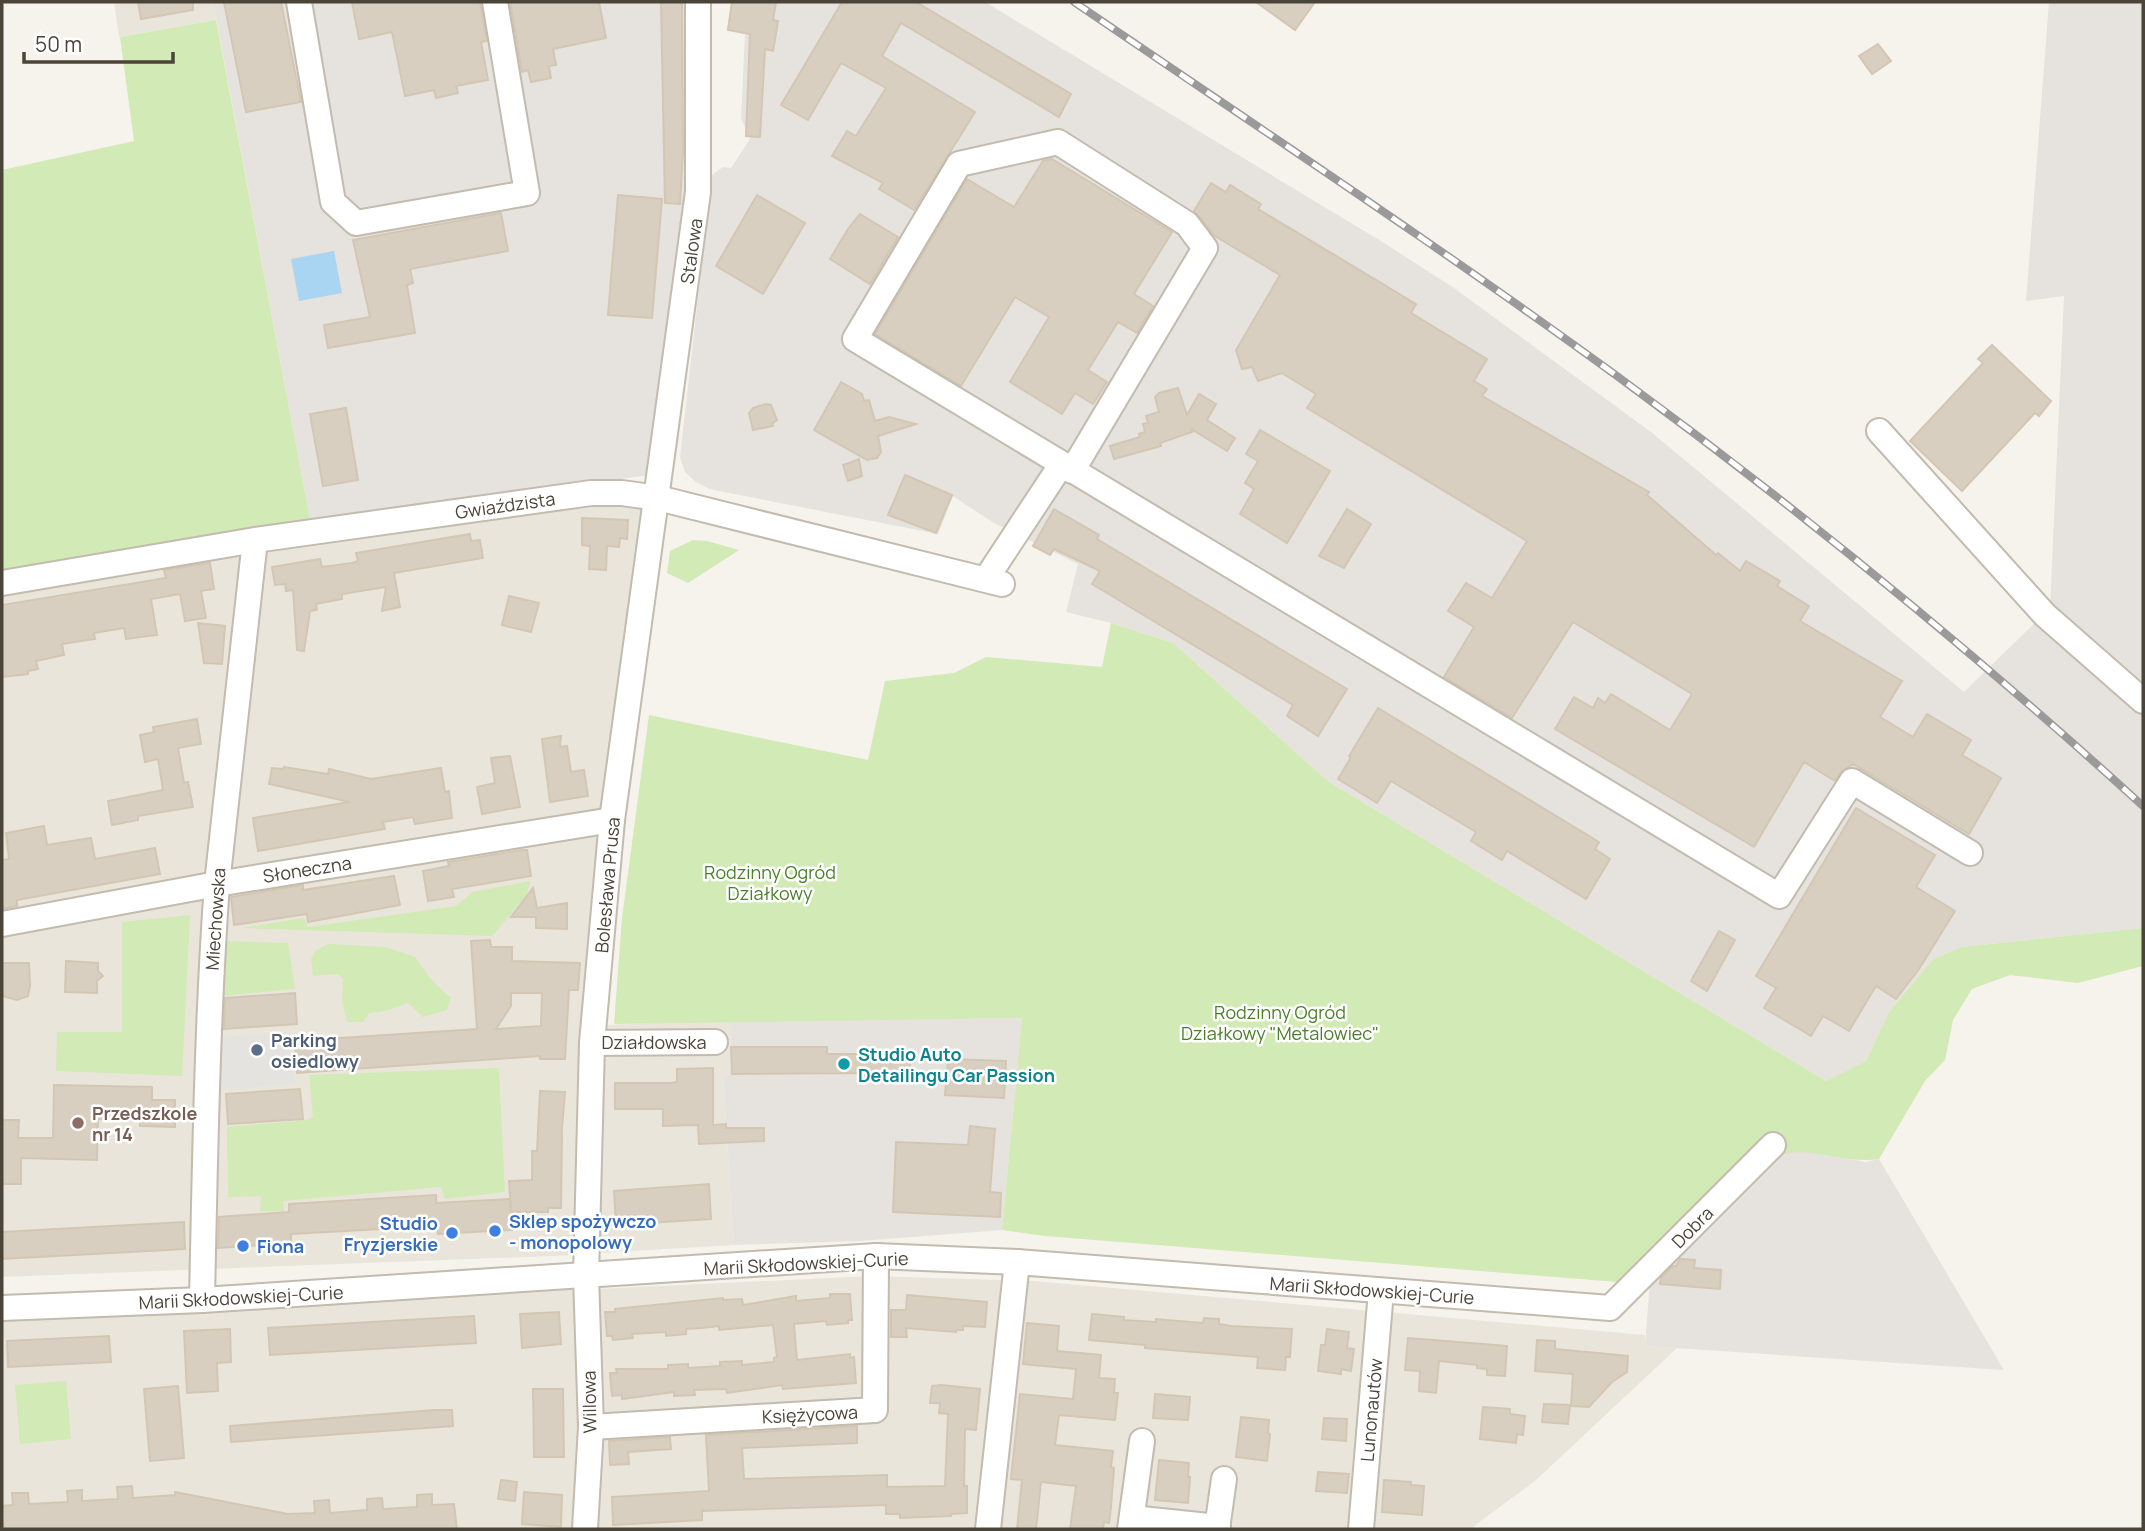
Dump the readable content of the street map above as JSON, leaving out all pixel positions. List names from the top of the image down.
{
  "streets": {
    "street": [
      "Stalowa",
      "Gwiaździsta",
      "Słoneczna",
      "Bolesława Prusa",
      "Miechowska",
      "Działdowska",
      "Dobra",
      "Marii Skłodowskiej-Curie",
      "Willowa",
      "Lunonautów",
      "Księżycowa"
    ]
  },
  "crossings": [
    ["Stalowa", "Gwiaździsta"],
    ["Stalowa", "Bolesława Prusa"],
    ["Gwiaździsta", "Bolesława Prusa"],
    ["Gwiaździsta", "Miechowska"],
    ["Słoneczna", "Bolesława Prusa"],
    ["Słoneczna", "Miechowska"],
    ["Bolesława Prusa", "Działdowska"],
    ["Bolesława Prusa", "Marii Skłodowskiej-Curie"],
    ["Bolesława Prusa", "Willowa"],
    ["Miechowska", "Marii Skłodowskiej-Curie"],
    ["Dobra", "Marii Skłodowskiej-Curie"],
    ["Marii Skłodowskiej-Curie", "Willowa"],
    ["Marii Skłodowskiej-Curie", "Lunonautów"],
    ["Marii Skłodowskiej-Curie", "Księżycowa"],
    ["Willowa", "Księżycowa"]
  ],
  "parks": ["Rodzinny Ogród Działkowy", "Rodzinny Ogród Działkowy \"Metalowiec\""],
  "places": [
    "Parking osiedlowy",
    "Studio Auto Detailingu Car Passion",
    "Przedszkole nr 14",
    "Sklep spożywczo - monopolowy",
    "Studio Fryzjerskie",
    "Fiona"
  ],
  "scale_bar": "50 m"
}
